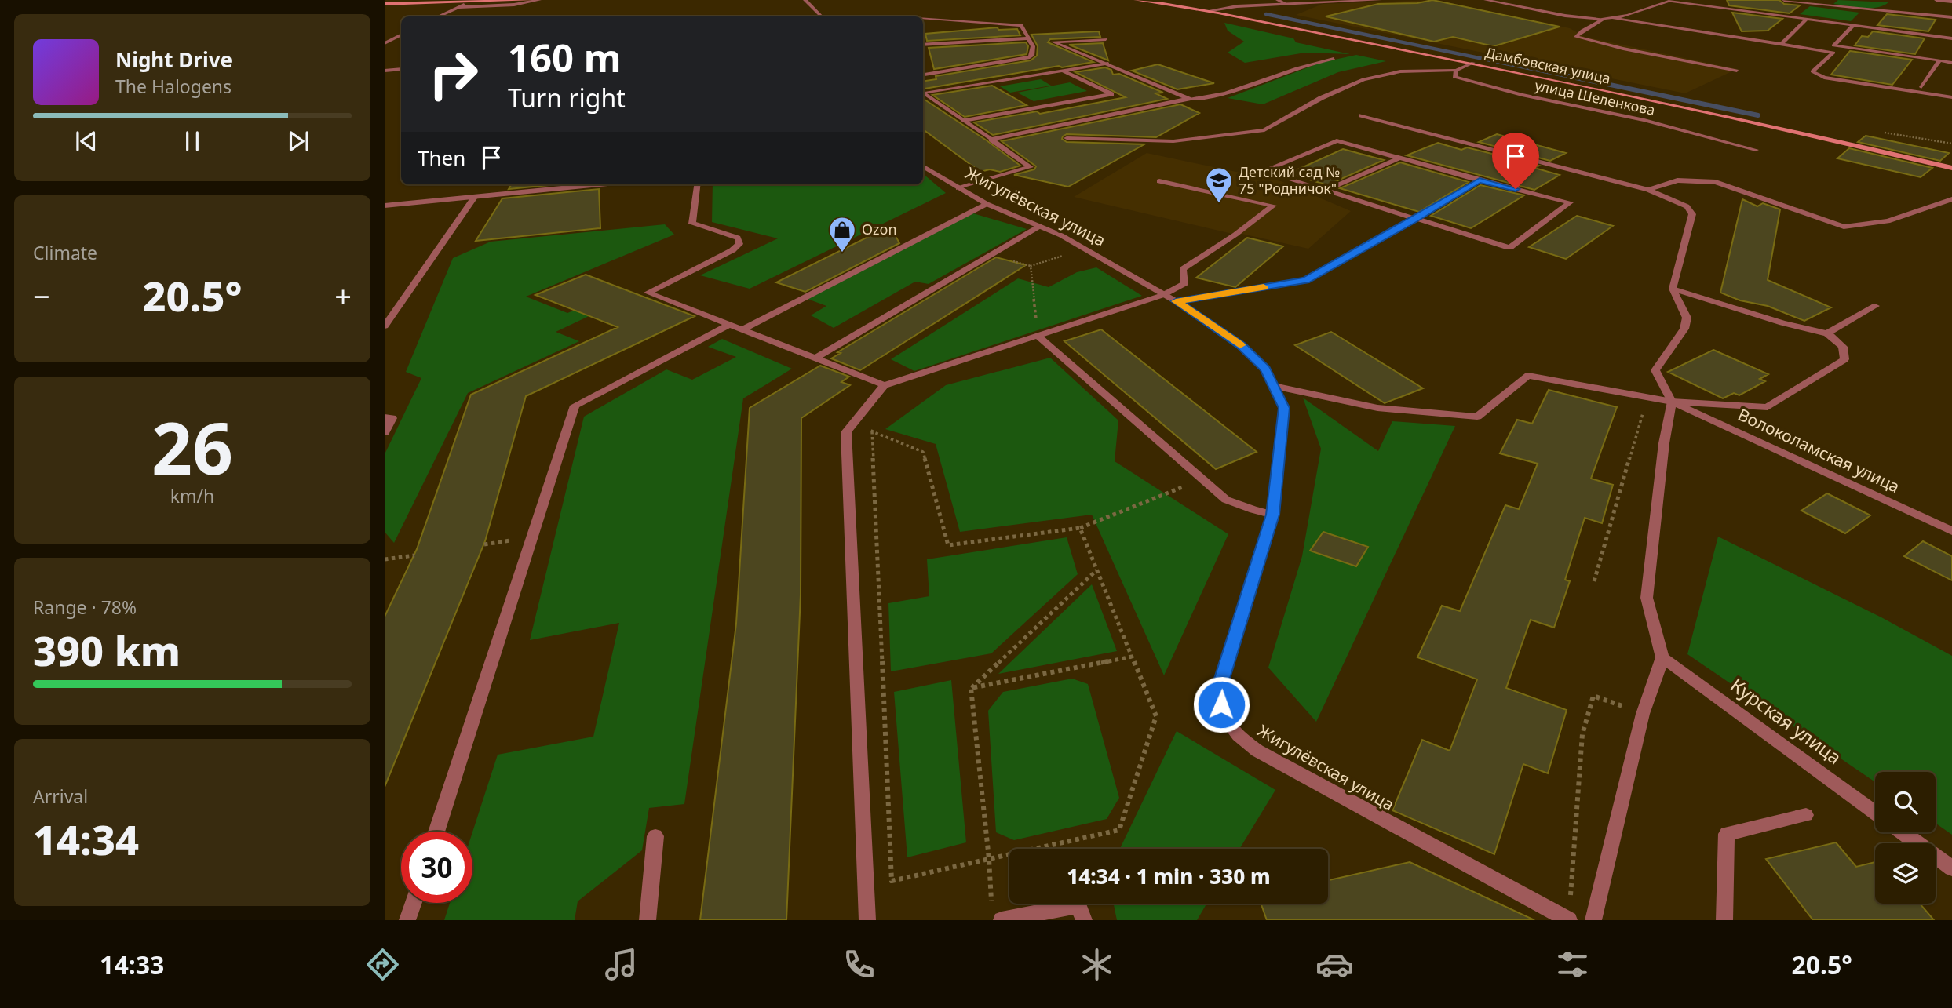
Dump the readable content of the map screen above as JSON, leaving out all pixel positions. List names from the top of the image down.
{
  "streets": {
    "street": [
      "Дамбовская улица",
      "улица Шеленкова",
      "Жигулёвская улица",
      "Волоколамская улица",
      "Курская улица"
    ]
  },
  "places": {
    "school or university": ["Детский сад № 75 \"Родничок\""],
    "shop": ["Ozon"]
  },
  "page": {
    "turn": ["160 m", "Turn right"],
    "song": ["Night Drive", "The Halogens"],
    "then": "Then",
    "tile": [
      "Climate",
      ["26", "km/h"],
      ["Range · 78%", "390 km"],
      ["Arrival", "14:34"]
    ],
    "heat": ["−", "20.5°", "+"],
    "limit": "30",
    "trip": "14:34 · 1 min · 330 m",
    "tabs": ["14:33", "20.5°"]
  }
}
